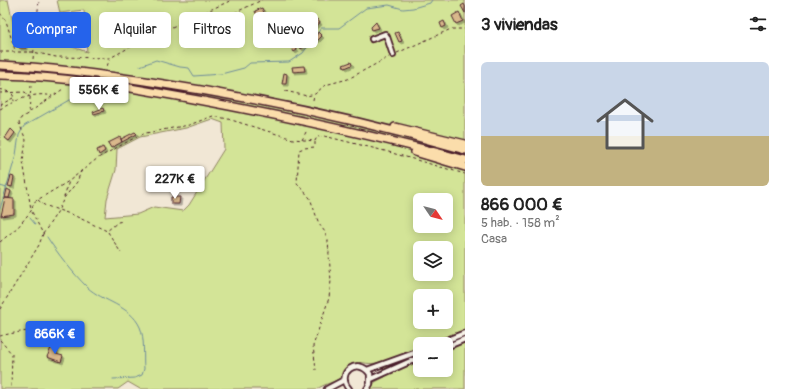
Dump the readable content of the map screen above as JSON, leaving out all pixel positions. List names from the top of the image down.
{
  "north": "bottom right",
  "page": {
    "heading": "3 viviendas",
    "chip": [
      "Comprar",
      "Alquilar",
      "Filtros",
      "Nuevo"
    ],
    "list": [
      {
        "name": "866 000 €",
        "note": "5 hab. · 158 m² · Casa"
      }
    ],
    "price": ["556K €", "227K €", "866K €"],
    "map_buttons": ["+", "−"]
  }
}
